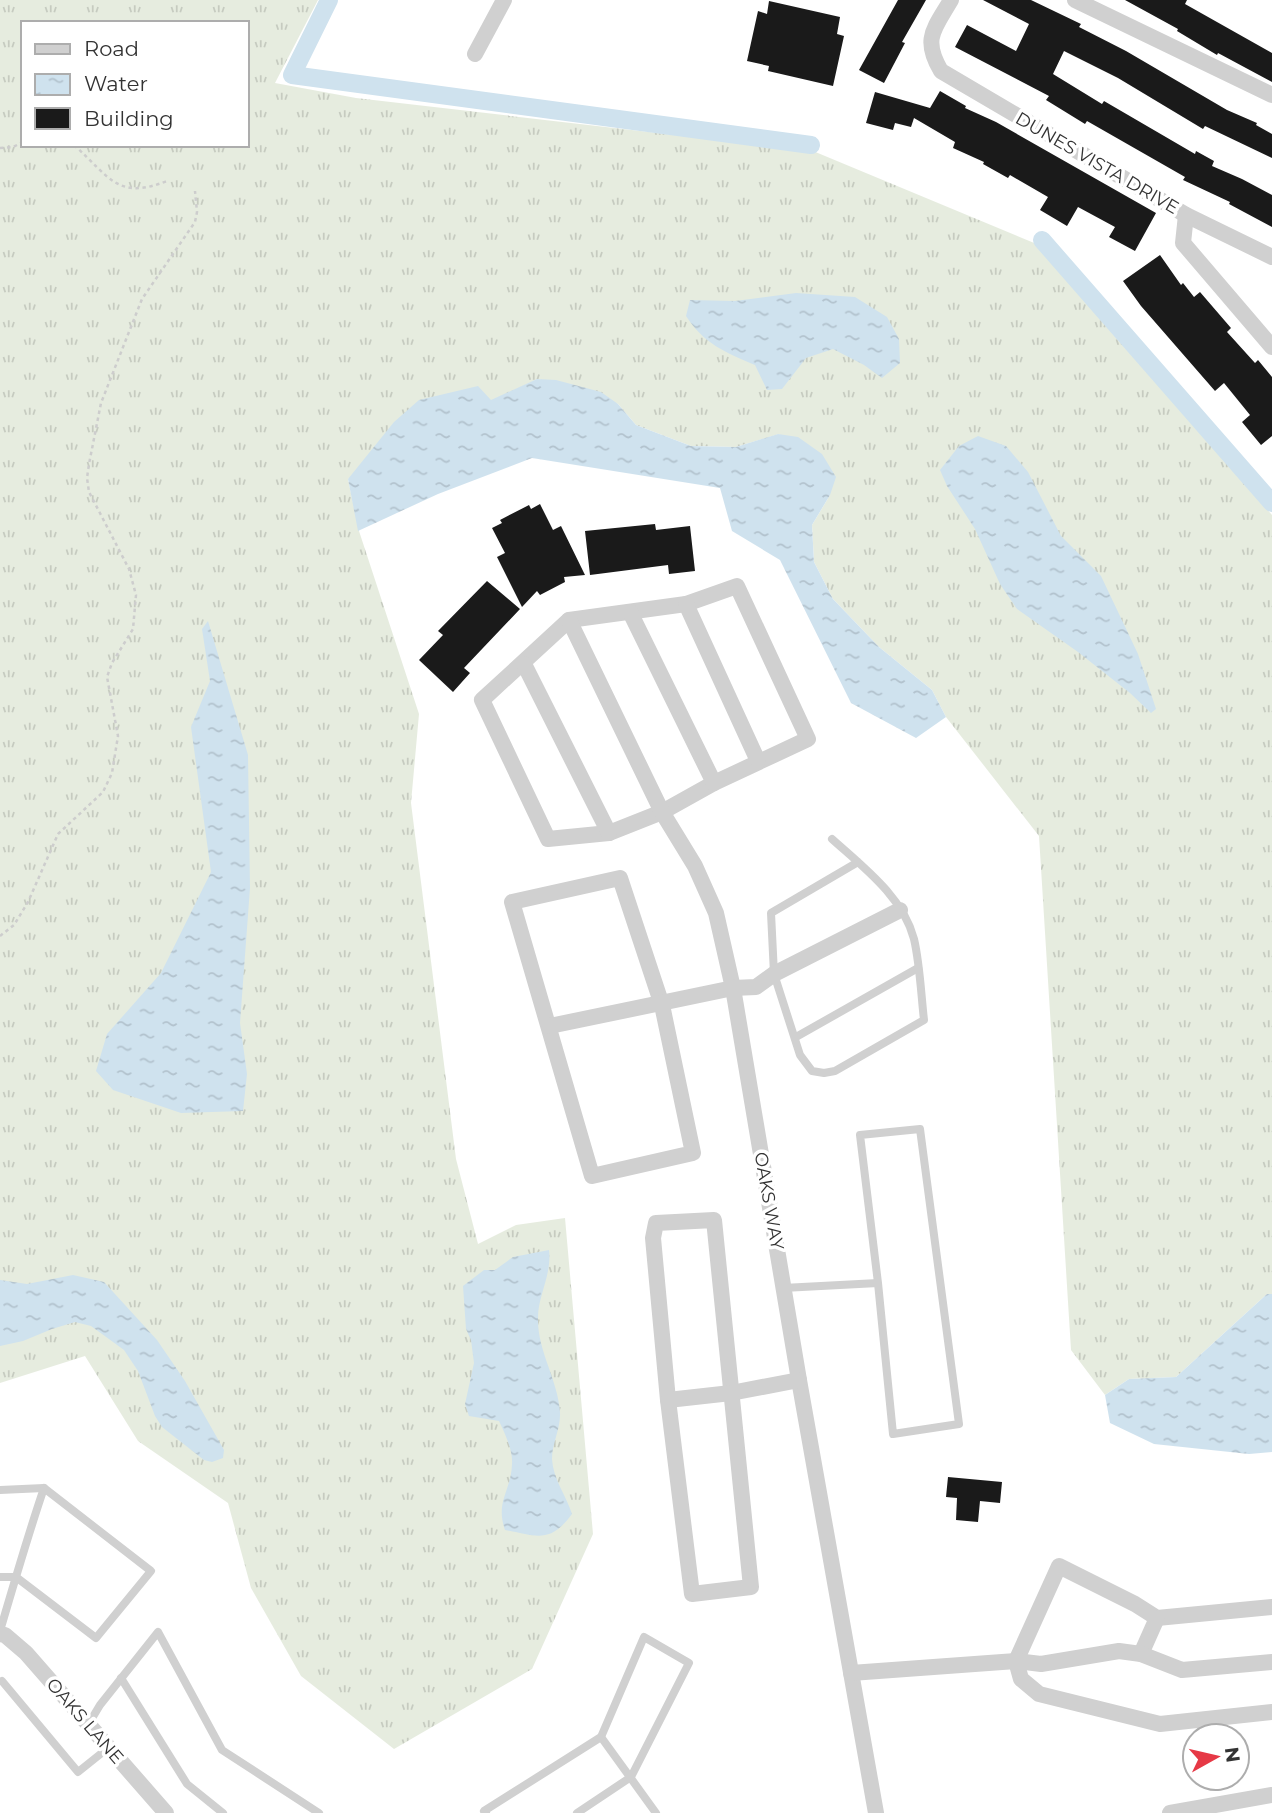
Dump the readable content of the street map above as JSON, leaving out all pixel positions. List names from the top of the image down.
{
  "streets": {
    "street": ["DUNES VISTA DRIVE", "OAKS WAY", "OAKS LANE"]
  },
  "legend": ["Road", "Water", "Building"],
  "north": "right"
}
